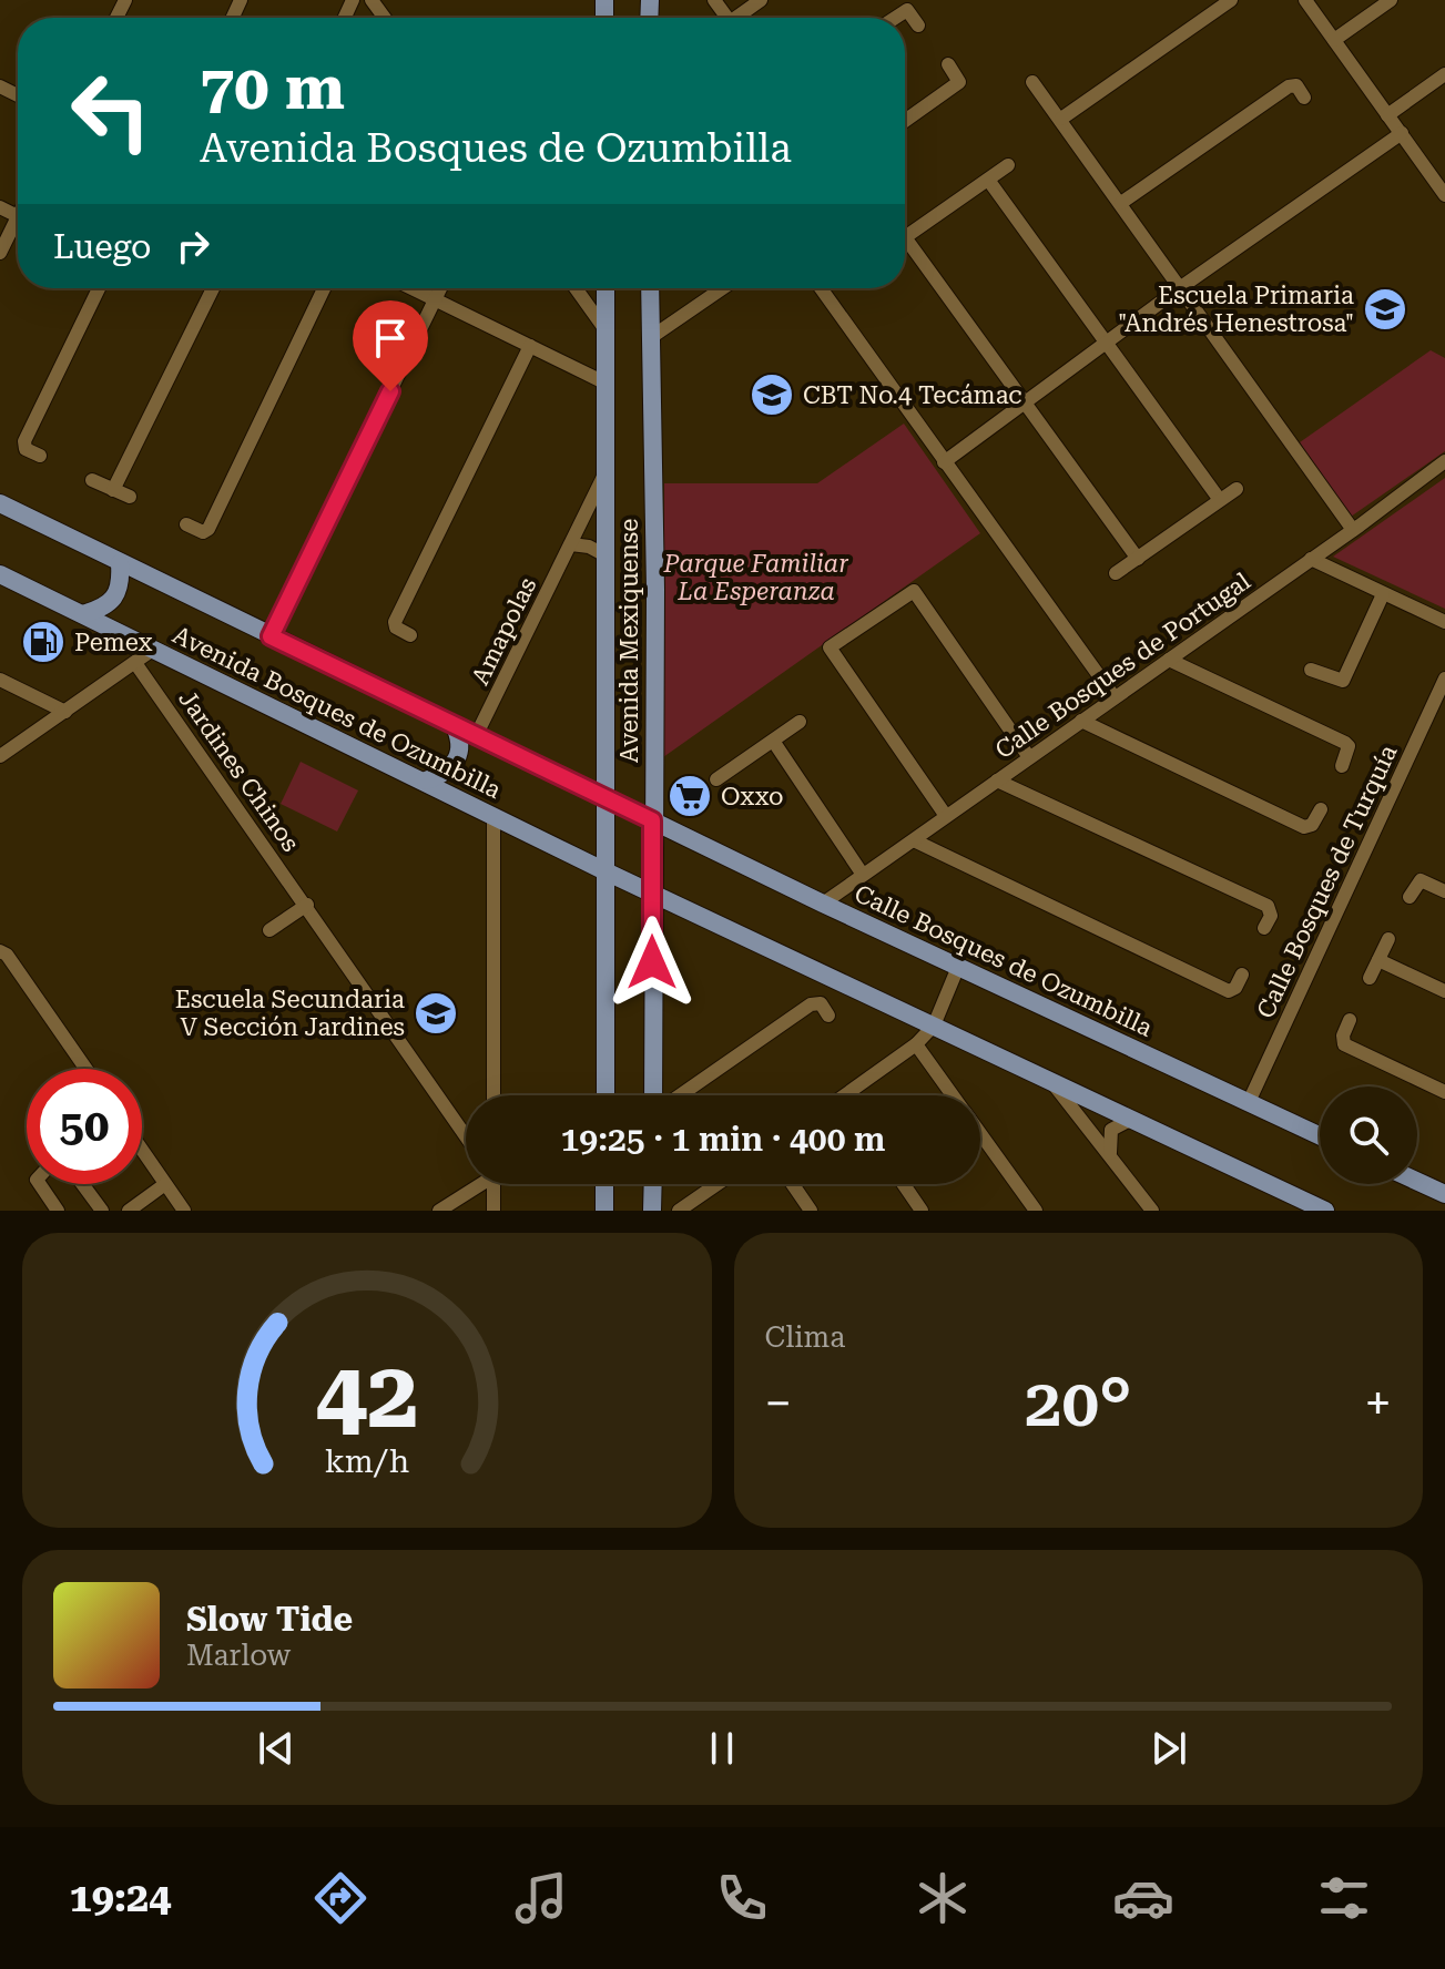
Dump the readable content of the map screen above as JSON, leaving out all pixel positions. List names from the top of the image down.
{
  "streets": {
    "main road": ["Avenida Mexiquense", "Avenida Bosques de Ozumbilla", "Calle Bosques de Ozumbilla"],
    "street": [
      "Amapolas",
      "Calle Bosques de Portugal",
      "Jardines Chinos",
      "Calle Bosques de Turquía"
    ]
  },
  "crossings": [
    ["Amapolas", "Avenida Mexiquense"],
    ["Amapolas", "Avenida Bosques de Ozumbilla"],
    ["Avenida Mexiquense", "Avenida Bosques de Ozumbilla"],
    ["Avenida Mexiquense", "Calle Bosques de Ozumbilla"],
    ["Calle Bosques de Portugal", "Calle Bosques de Ozumbilla"],
    ["Avenida Bosques de Ozumbilla", "Calle Bosques de Ozumbilla"],
    ["Calle Bosques de Turquía", "Calle Bosques de Ozumbilla"]
  ],
  "parks": ["Parque Familiar La Esperanza"],
  "places": {
    "school or university": ["Escuela Primaria \"Andrés Henestrosa\"", "CBT No.4 Tecámac", "Escuela Secundaria V Sección Jardines"],
    "fuel station": ["Pemex"],
    "supermarket": ["Oxxo"]
  },
  "page": {
    "turn": ["70 m", "Avenida Bosques de Ozumbilla"],
    "then": "Luego",
    "limit": "50",
    "trip": "19:25 · 1 min · 400 m",
    "tile": "Clima",
    "heat": ["−", "20°", "+"],
    "song": ["Slow Tide", "Marlow"],
    "tabs": "19:24",
    "gauge": ["42", "km/h"]
  }
}
